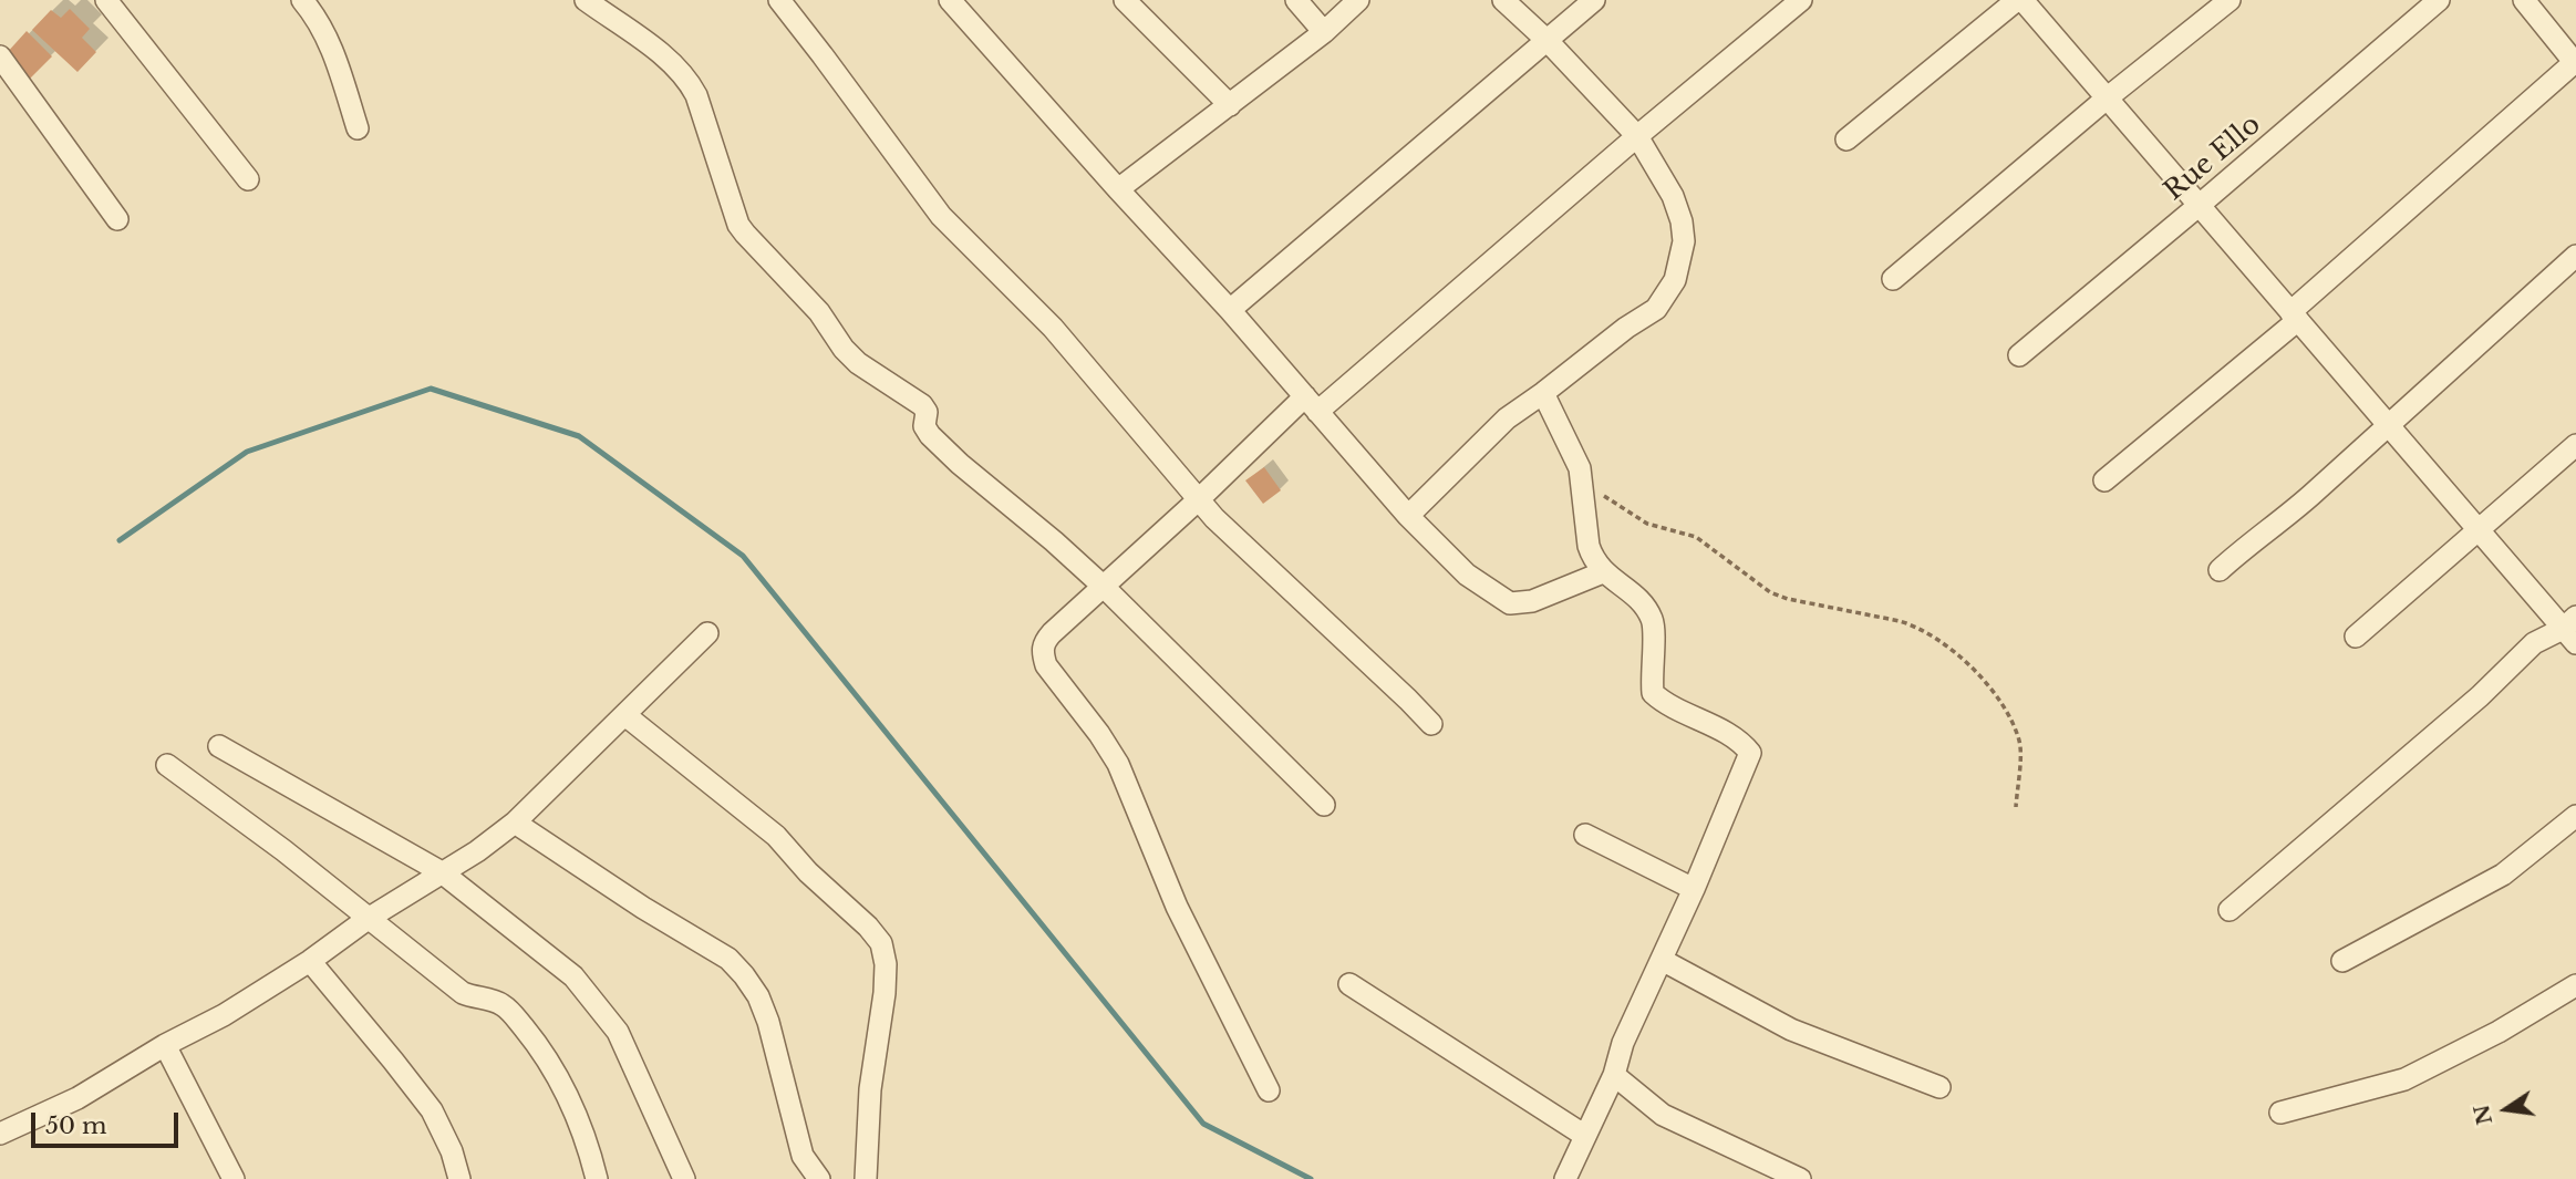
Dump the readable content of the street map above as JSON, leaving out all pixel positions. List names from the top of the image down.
{
  "streets": {
    "street": ["Rue Ello"]
  },
  "scale_bar": "50 m",
  "north": "left"
}
